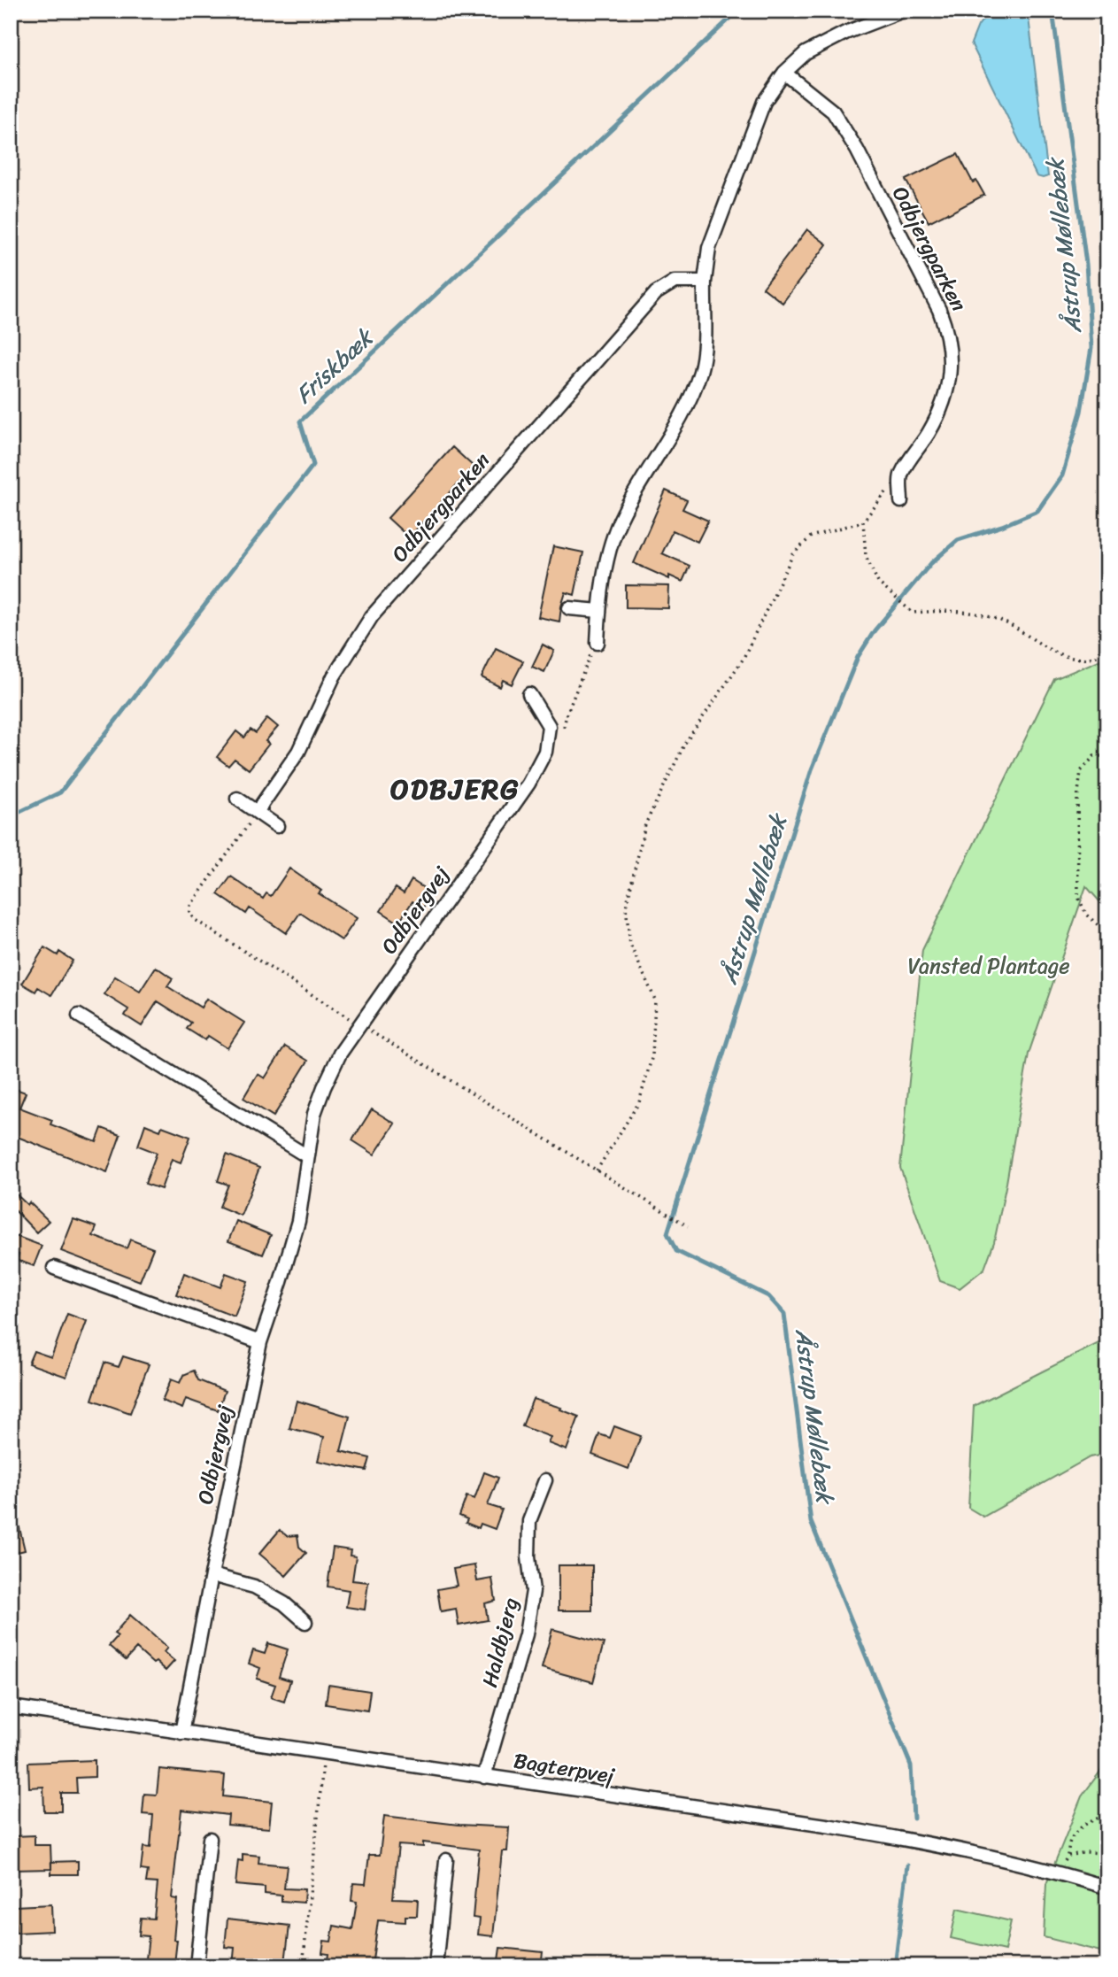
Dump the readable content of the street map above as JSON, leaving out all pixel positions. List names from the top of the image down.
{
  "streets": {
    "street": [
      "Odbjergparken",
      "Odbjergvej",
      "Haldbjerg",
      "Bagterpvej"
    ]
  },
  "crossings": [
    ["Odbjergvej", "Bagterpvej"],
    ["Haldbjerg", "Bagterpvej"]
  ],
  "districts": ["ODBJERG"],
  "water": ["Åstrup Møllebæk", "Friskbæk"],
  "parks": ["Vansted Plantage"]
}
